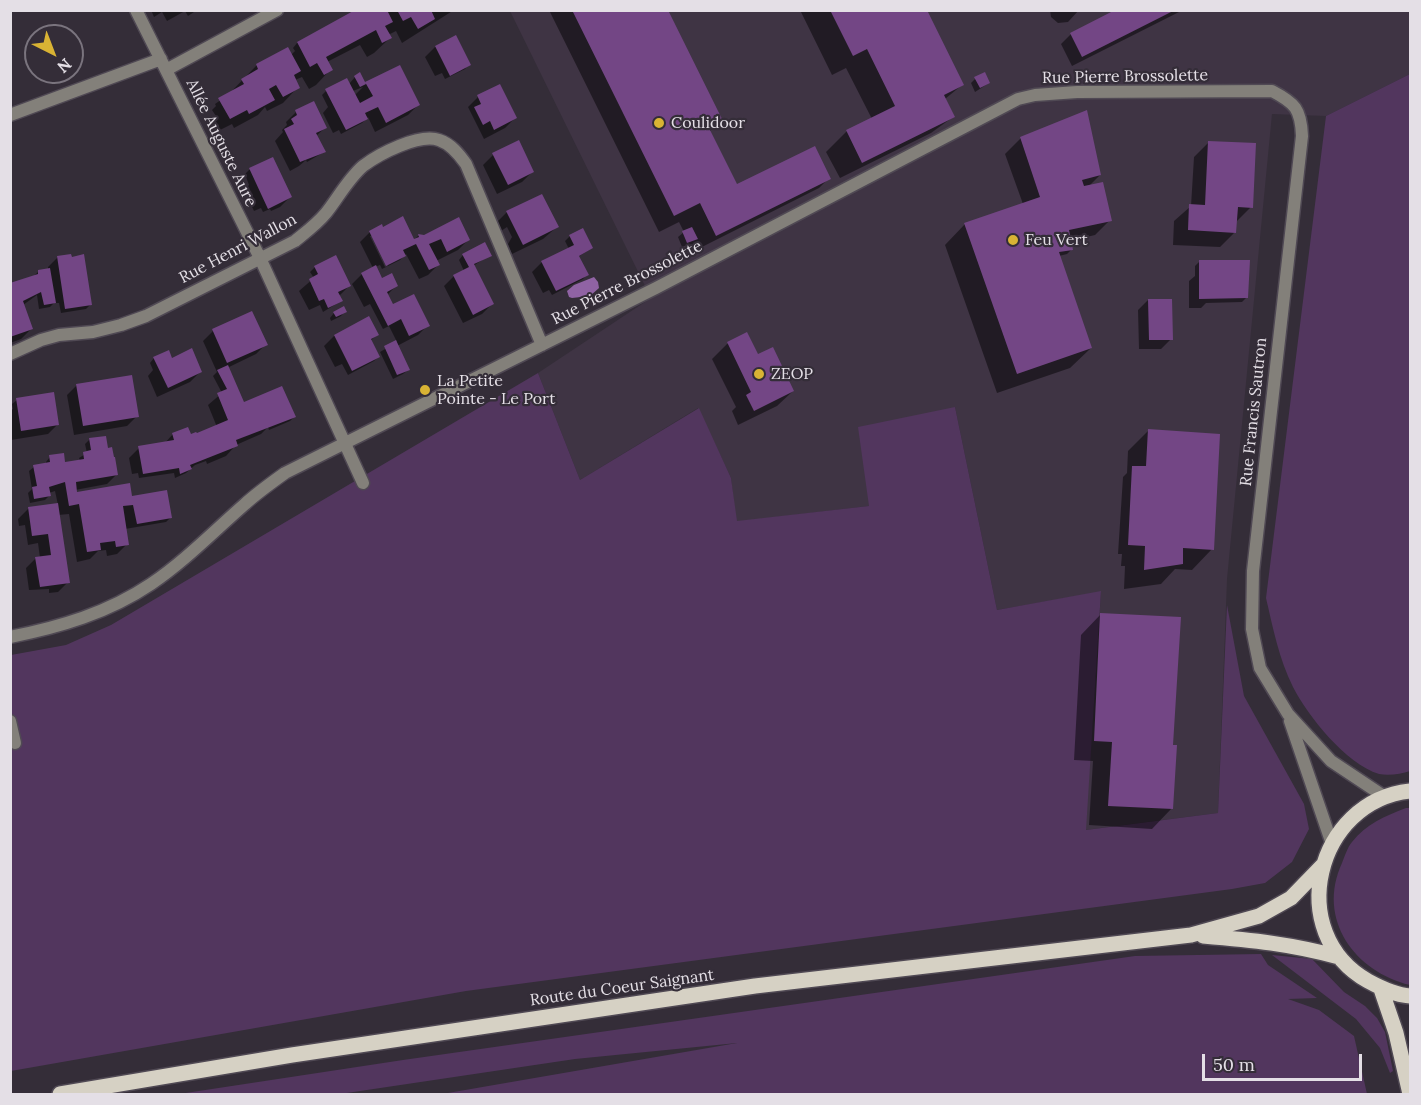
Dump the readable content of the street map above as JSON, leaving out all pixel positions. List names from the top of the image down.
{
  "streets": {
    "main road": ["Route du Coeur Saignant"],
    "street": [
      "Rue Pierre Brossolette",
      "Allée Auguste Aure",
      "Rue Henri Wallon",
      "Rue Francis Sautron"
    ]
  },
  "crossings": [
    ["Rue Pierre Brossolette", "Allée Auguste Aure"],
    ["Rue Pierre Brossolette", "Rue Henri Wallon"],
    ["Rue Pierre Brossolette", "Rue Francis Sautron"],
    ["Allée Auguste Aure", "Rue Henri Wallon"]
  ],
  "places": [
    "Coulidoor",
    "Feu Vert",
    "ZEOP",
    "La Petite Pointe - Le Port"
  ],
  "scale_bar": "50 m",
  "north": "bottom right"
}
